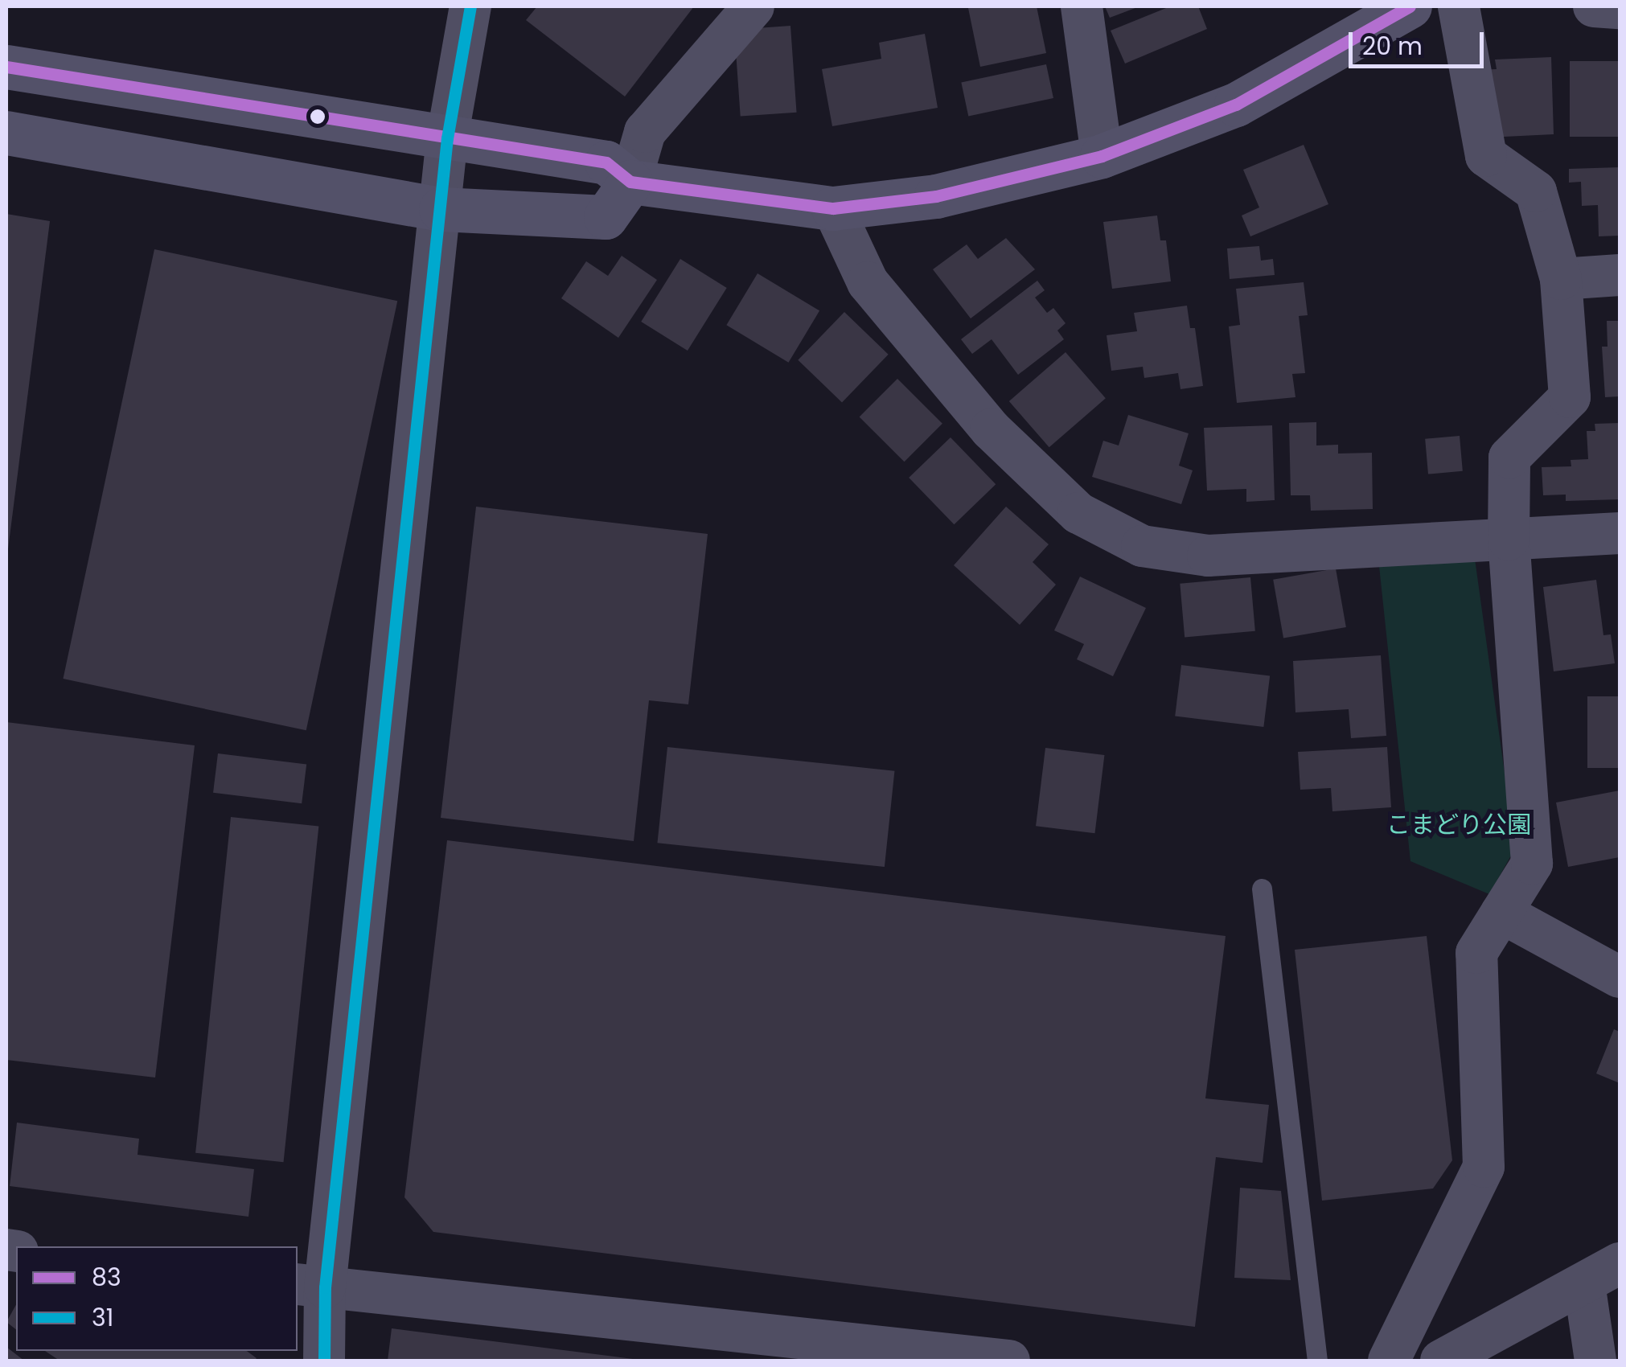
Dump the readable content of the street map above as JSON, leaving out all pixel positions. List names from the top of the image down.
{
  "parks": ["こまどり公園"],
  "lines": ["transit line 83", "transit line 31"],
  "legend": ["83", "31"],
  "scale_bar": "20 m"
}
